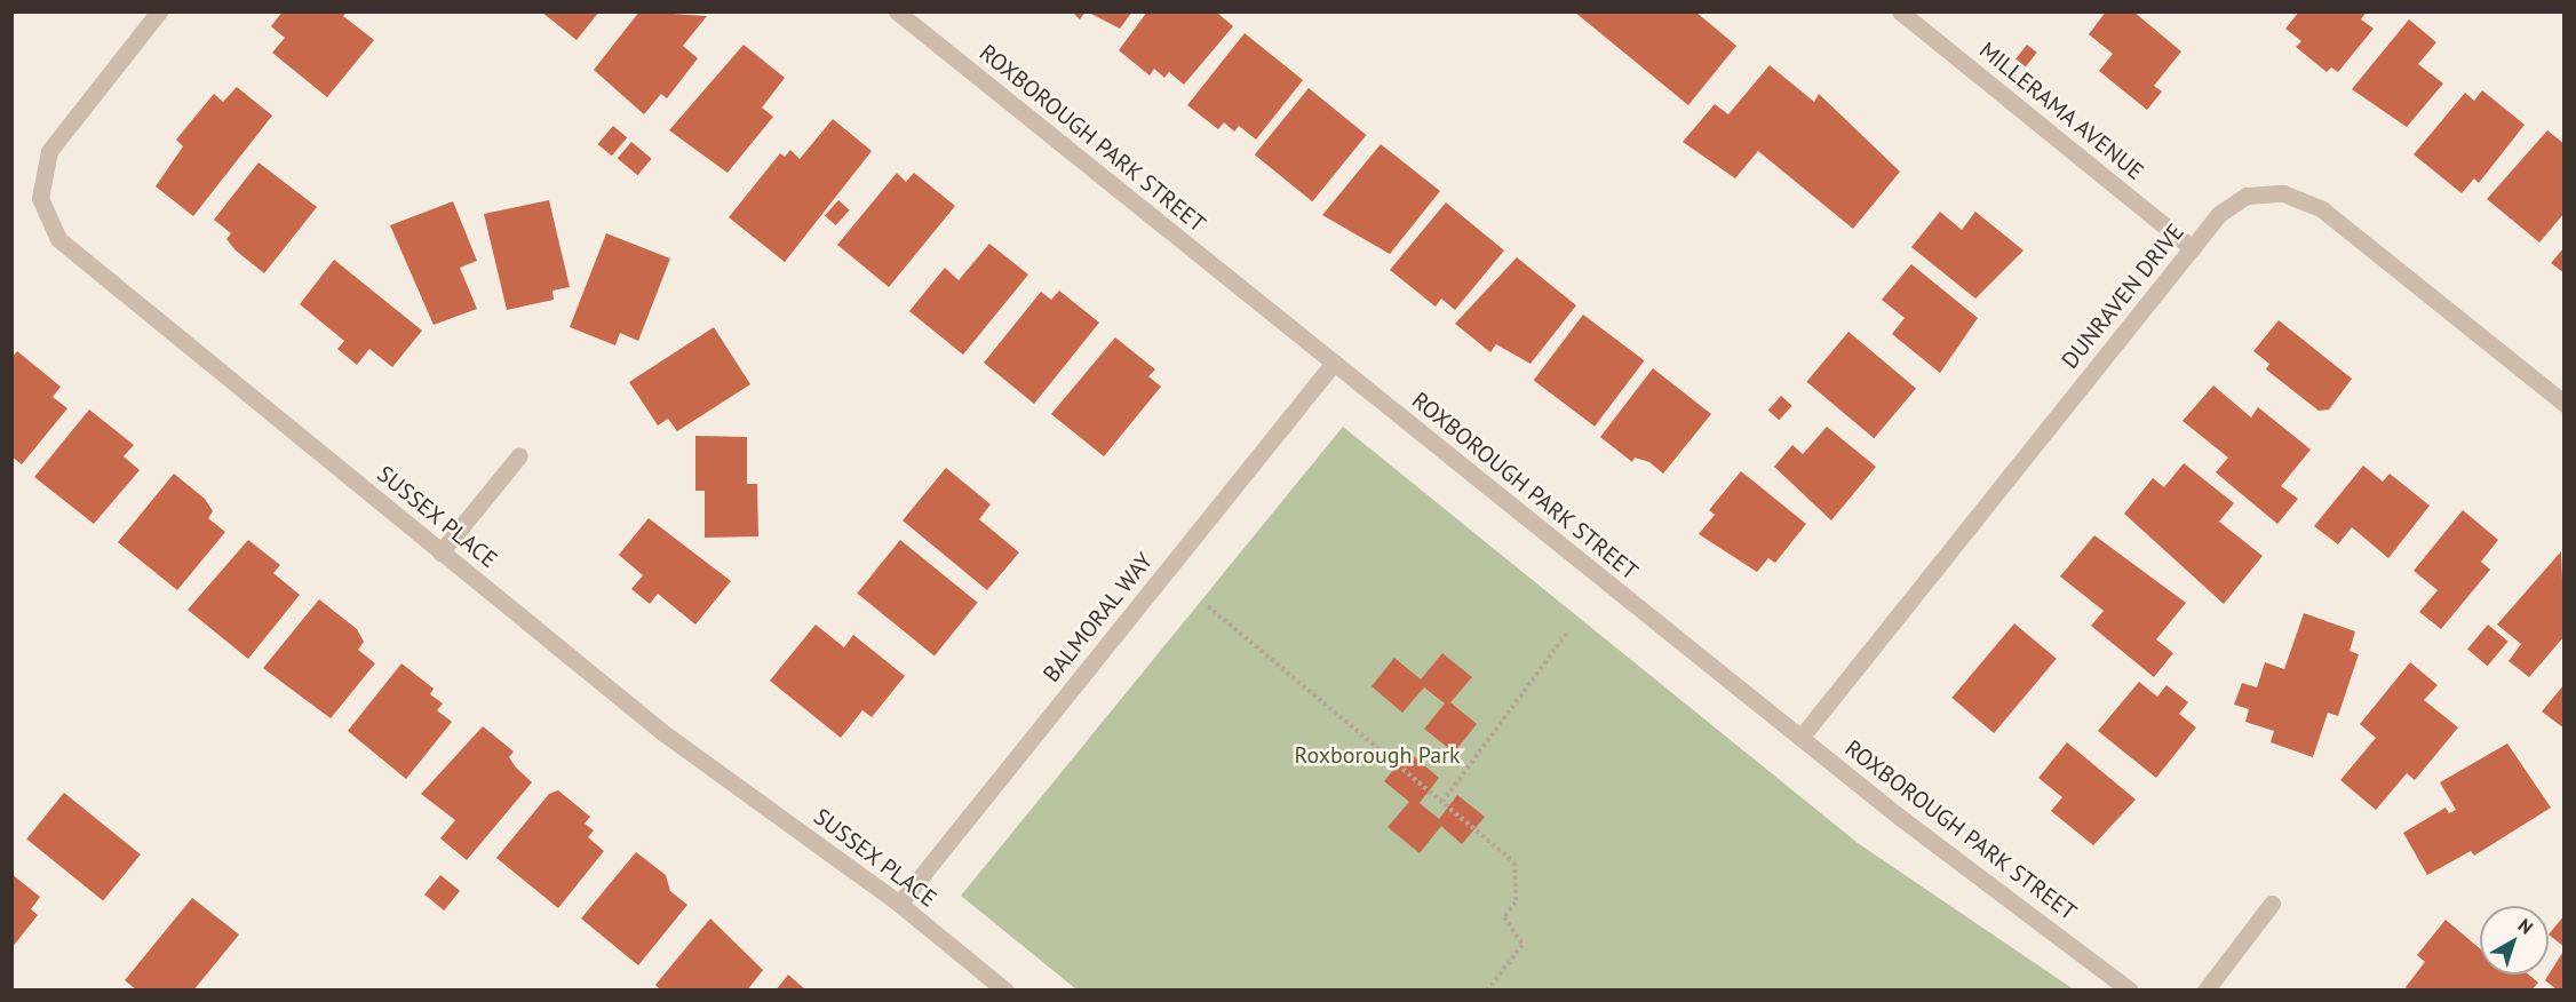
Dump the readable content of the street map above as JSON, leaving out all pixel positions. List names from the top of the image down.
{
  "streets": {
    "street": [
      "MILLERAMA AVENUE",
      "ROXBOROUGH PARK STREET",
      "DUNRAVEN DRIVE",
      "SUSSEX PLACE",
      "BALMORAL WAY"
    ]
  },
  "crossings": [
    ["MILLERAMA AVENUE", "DUNRAVEN DRIVE"],
    ["ROXBOROUGH PARK STREET", "DUNRAVEN DRIVE"],
    ["ROXBOROUGH PARK STREET", "BALMORAL WAY"],
    ["SUSSEX PLACE", "BALMORAL WAY"]
  ],
  "parks": ["Roxborough Park"],
  "north": "top right"
}
